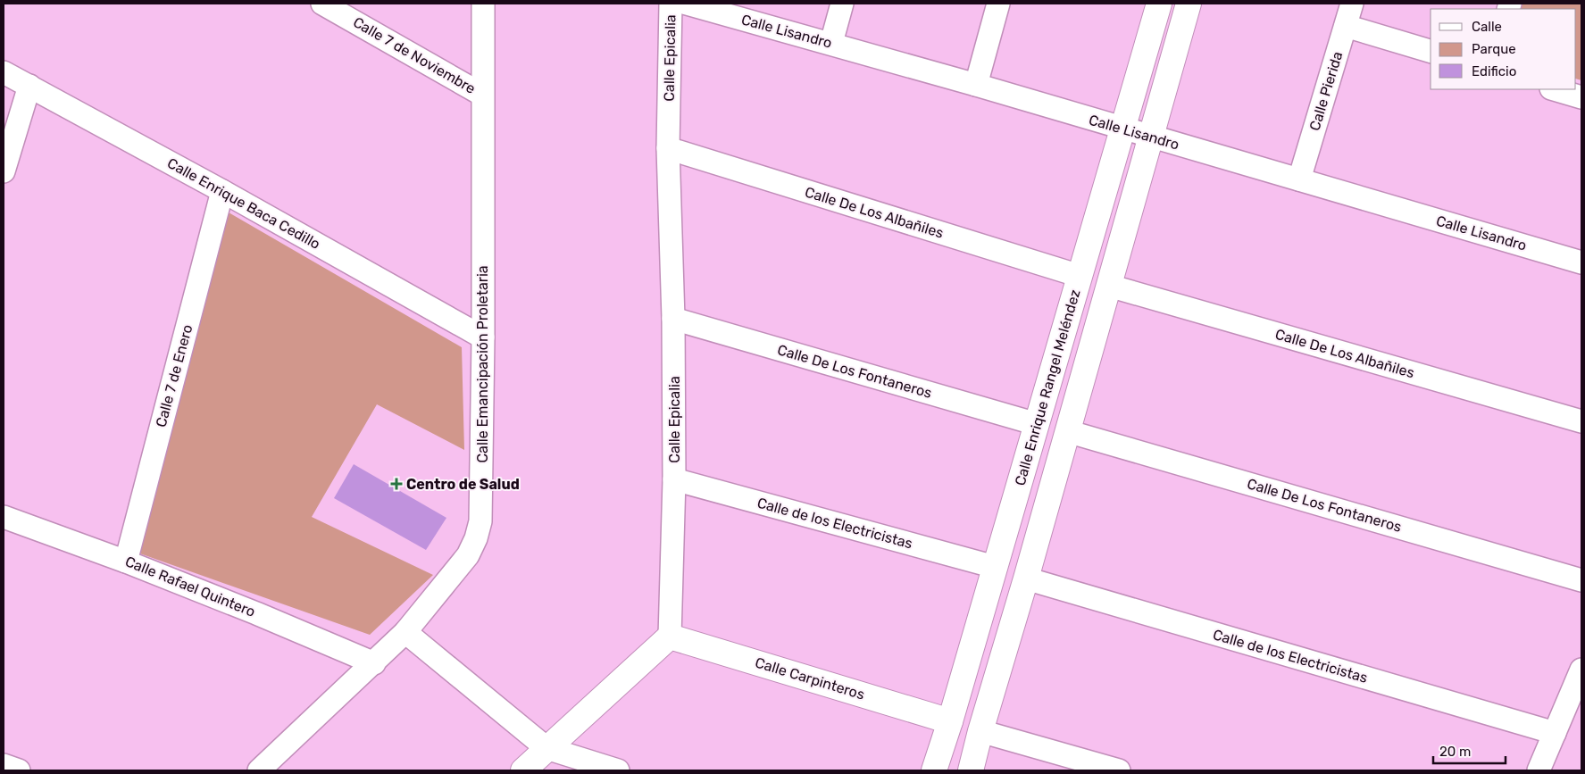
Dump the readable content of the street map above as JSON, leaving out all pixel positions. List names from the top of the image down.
{
  "streets": {
    "street": [
      "Calle Lisandro",
      "Calle 7 de Noviembre",
      "Calle Epicalia",
      "Calle Pierida",
      "Calle Enrique Baca Cedillo",
      "Calle De Los Albañiles",
      "Calle Emancipación Proletaria",
      "Calle De Los Fontaneros",
      "Calle 7 de Enero",
      "Calle Enrique Rangel Meléndez",
      "Calle de los Electricistas",
      "Calle Rafael Quintero",
      "Calle Carpinteros"
    ]
  },
  "crossings": [
    ["Calle Lisandro", "Calle Pierida"],
    ["Calle Lisandro", "Calle Enrique Rangel Meléndez"],
    ["Calle 7 de Noviembre", "Calle Emancipación Proletaria"],
    ["Calle Epicalia", "Calle De Los Albañiles"],
    ["Calle Epicalia", "Calle De Los Fontaneros"],
    ["Calle Epicalia", "Calle de los Electricistas"],
    ["Calle Epicalia", "Calle Carpinteros"],
    ["Calle Enrique Baca Cedillo", "Calle Emancipación Proletaria"],
    ["Calle Enrique Baca Cedillo", "Calle 7 de Enero"],
    ["Calle De Los Albañiles", "Calle Enrique Rangel Meléndez"],
    ["Calle Emancipación Proletaria", "Calle Rafael Quintero"],
    ["Calle De Los Fontaneros", "Calle Enrique Rangel Meléndez"],
    ["Calle 7 de Enero", "Calle Rafael Quintero"],
    ["Calle Enrique Rangel Meléndez", "Calle de los Electricistas"],
    ["Calle Enrique Rangel Meléndez", "Calle Carpinteros"]
  ],
  "places": {
    "health": ["Centro de Salud"]
  },
  "legend": ["Calle", "Parque", "Edificio"],
  "scale_bar": "20 m"
}
